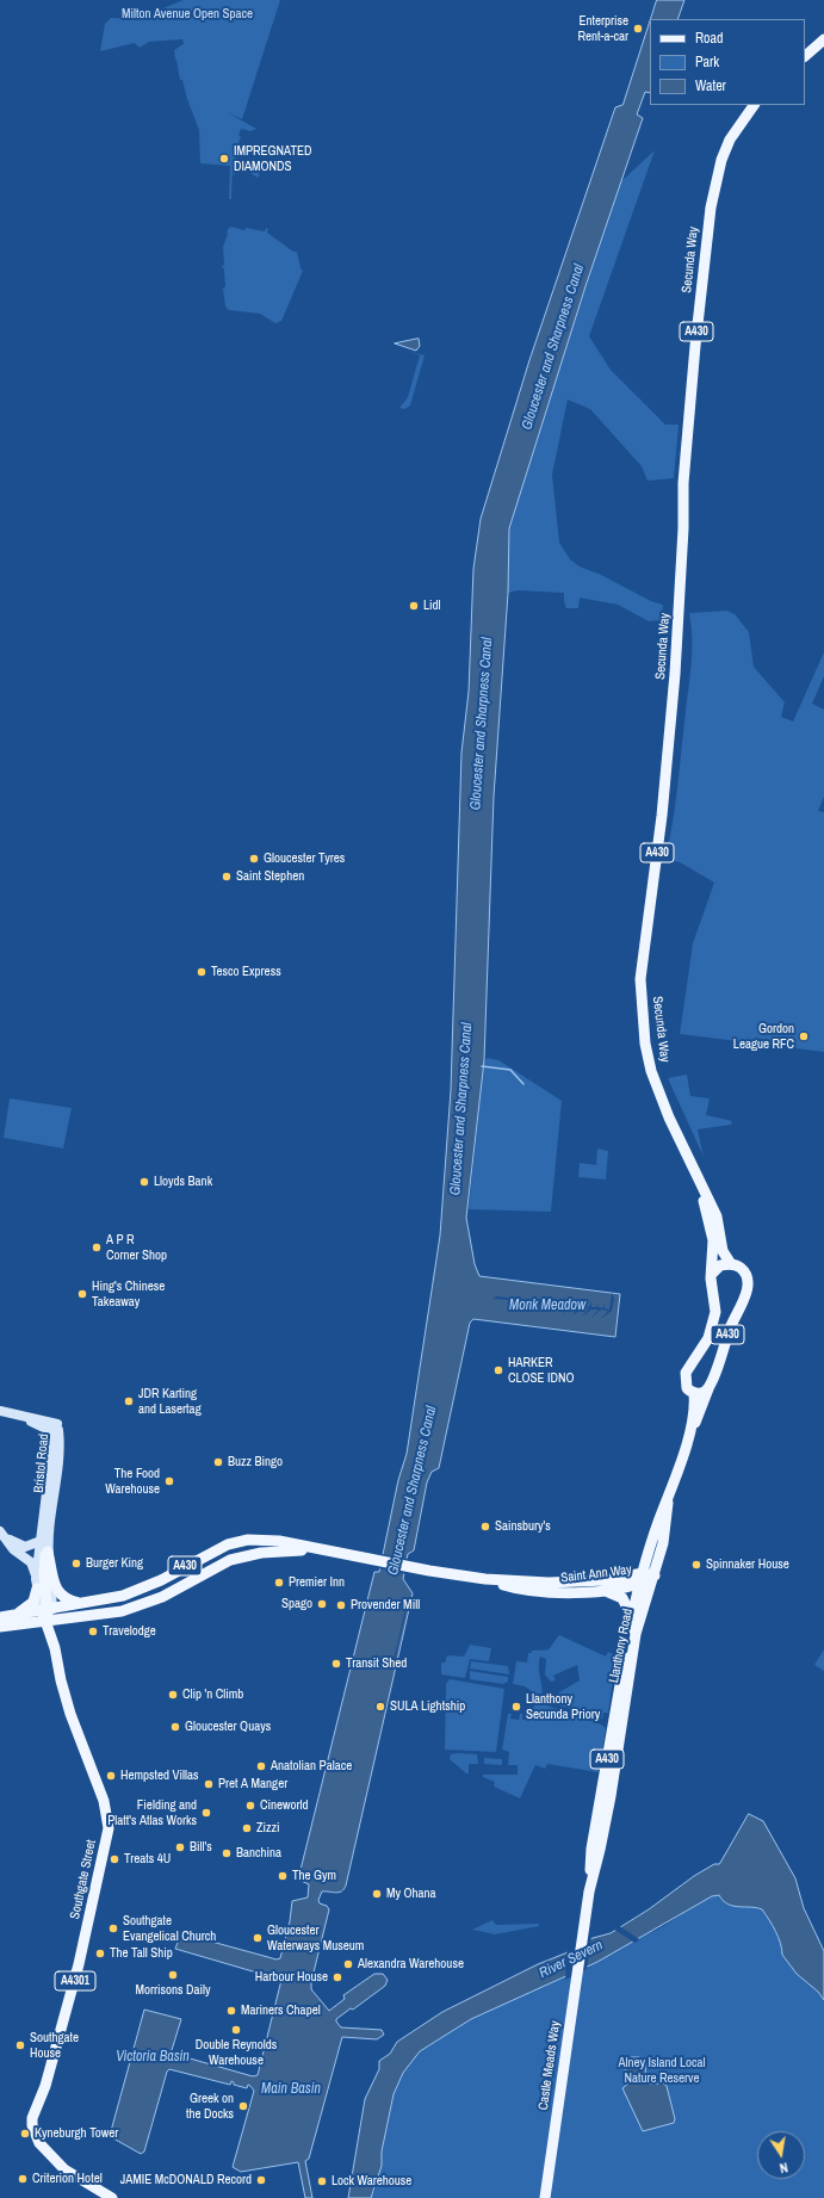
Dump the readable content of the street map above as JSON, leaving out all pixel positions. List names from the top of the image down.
{
  "streets": {
    "main road": [
      "Secunda Way",
      "A430",
      "Bristol Road",
      "Saint Ann Way",
      "Llanthony Road",
      "Southgate Street",
      "A4301",
      "Castle Meads Way"
    ]
  },
  "crossings": [
    ["Secunda Way", "A430"],
    ["A430", "Bristol Road"],
    ["A430", "Saint Ann Way"],
    ["A430", "Llanthony Road"],
    ["A430", "Southgate Street"],
    ["Bristol Road", "Saint Ann Way"],
    ["Bristol Road", "Southgate Street"],
    ["Saint Ann Way", "Llanthony Road"],
    ["Saint Ann Way", "Southgate Street"],
    ["Llanthony Road", "Castle Meads Way"]
  ],
  "water": [
    "Gloucester and Sharpness Canal",
    "Monk Meadow",
    "River Severn",
    "Victoria Basin",
    "Main Basin"
  ],
  "parks": ["Milton Avenue Open Space", "Alney Island Local Nature Reserve"],
  "places": [
    "Enterprise Rent-a-car",
    "IMPREGNATED DIAMONDS",
    "Lidl",
    "Gloucester Tyres",
    "Saint Stephen",
    "Tesco Express",
    "Gordon League RFC",
    "Lloyds Bank",
    "A P R Corner Shop",
    "Hing's Chinese Takeaway",
    "HARKER CLOSE IDNO",
    "JDR Karting and Lasertag",
    "Buzz Bingo",
    "The Food Warehouse",
    "Sainsbury's",
    "Burger King",
    "Spinnaker House",
    "Premier Inn",
    "Spago",
    "Provender Mill",
    "Travelodge",
    "Transit Shed",
    "Clip 'n Climb",
    "SULA Lightship",
    "Llanthony Secunda Priory",
    "Gloucester Quays",
    "Anatolian Palace",
    "Hempsted Villas",
    "Pret A Manger",
    "Cineworld",
    "Fielding and Platt's Atlas Works",
    "Zizzi",
    "Bill's",
    "Banchina",
    "Treats 4U",
    "The Gym",
    "My Ohana",
    "Southgate Evangelical Church",
    "Gloucester Waterways Museum",
    "The Tall Ship",
    "Alexandra Warehouse",
    "Morrisons Daily",
    "Harbour House",
    "Mariners Chapel",
    "Double Reynolds Warehouse",
    "Southgate House",
    "Greek on the Docks",
    "Kyneburgh Tower",
    "Criterion Hotel",
    "JAMIE McDONALD Record",
    "Lock Warehouse"
  ],
  "legend": ["Road", "Park", "Water"],
  "north": "bottom"
}
